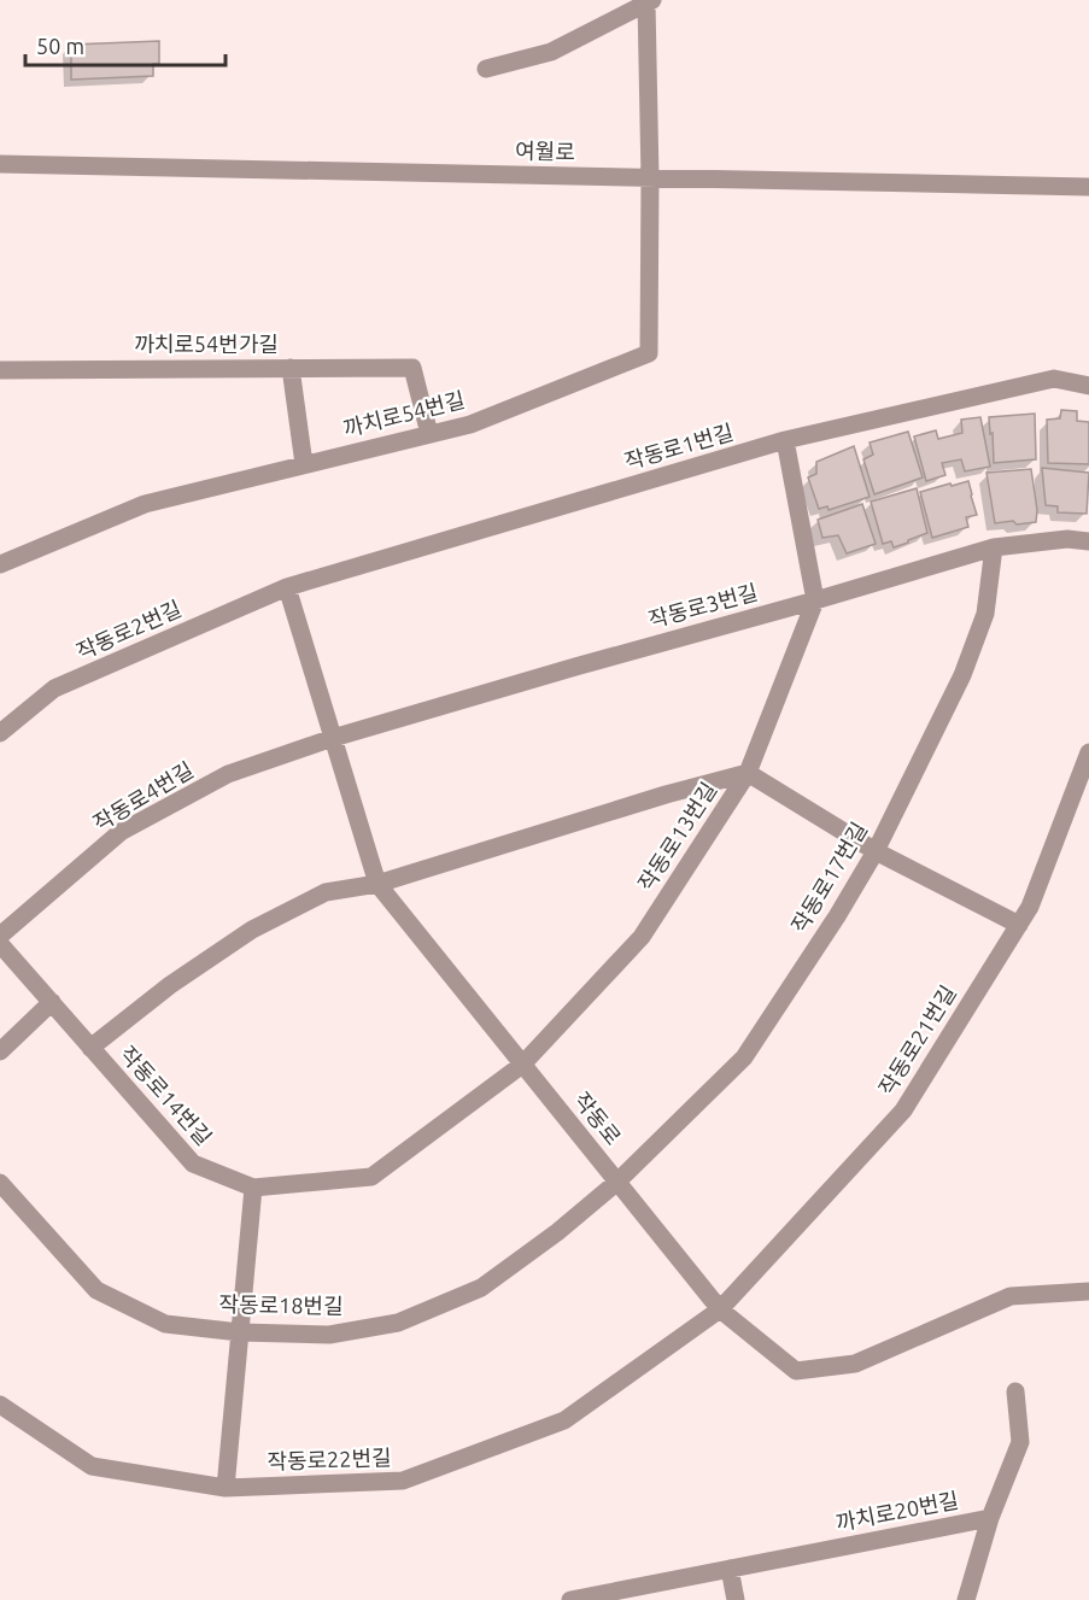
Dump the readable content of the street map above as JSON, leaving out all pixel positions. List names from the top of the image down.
{
  "streets": {
    "street": [
      "여월로",
      "까치로54번가길",
      "까치로54번길",
      "작동로1번길",
      "작동로3번길",
      "작동로2번길",
      "작동로4번길",
      "작동로13번길",
      "작동로17번길",
      "작동로21번길",
      "작동로14번길",
      "작동로",
      "작동로18번길",
      "작동로22번길",
      "까치로20번길"
    ]
  },
  "crossings": [
    ["여월로", "까치로54번길"],
    ["까치로54번가길", "까치로54번길"],
    ["작동로1번길", "작동로2번길"],
    ["작동로1번길", "작동로"],
    ["작동로3번길", "작동로4번길"],
    ["작동로3번길", "작동로13번길"],
    ["작동로3번길", "작동로17번길"],
    ["작동로3번길", "작동로"],
    ["작동로2번길", "작동로"],
    ["작동로4번길", "작동로"],
    ["작동로13번길", "작동로14번길"],
    ["작동로13번길", "작동로"],
    ["작동로17번길", "작동로"],
    ["작동로17번길", "작동로18번길"],
    ["작동로21번길", "작동로"],
    ["작동로21번길", "작동로22번길"],
    ["작동로14번길", "작동로"],
    ["작동로", "작동로18번길"],
    ["작동로", "작동로22번길"]
  ],
  "scale_bar": "50 m"
}
